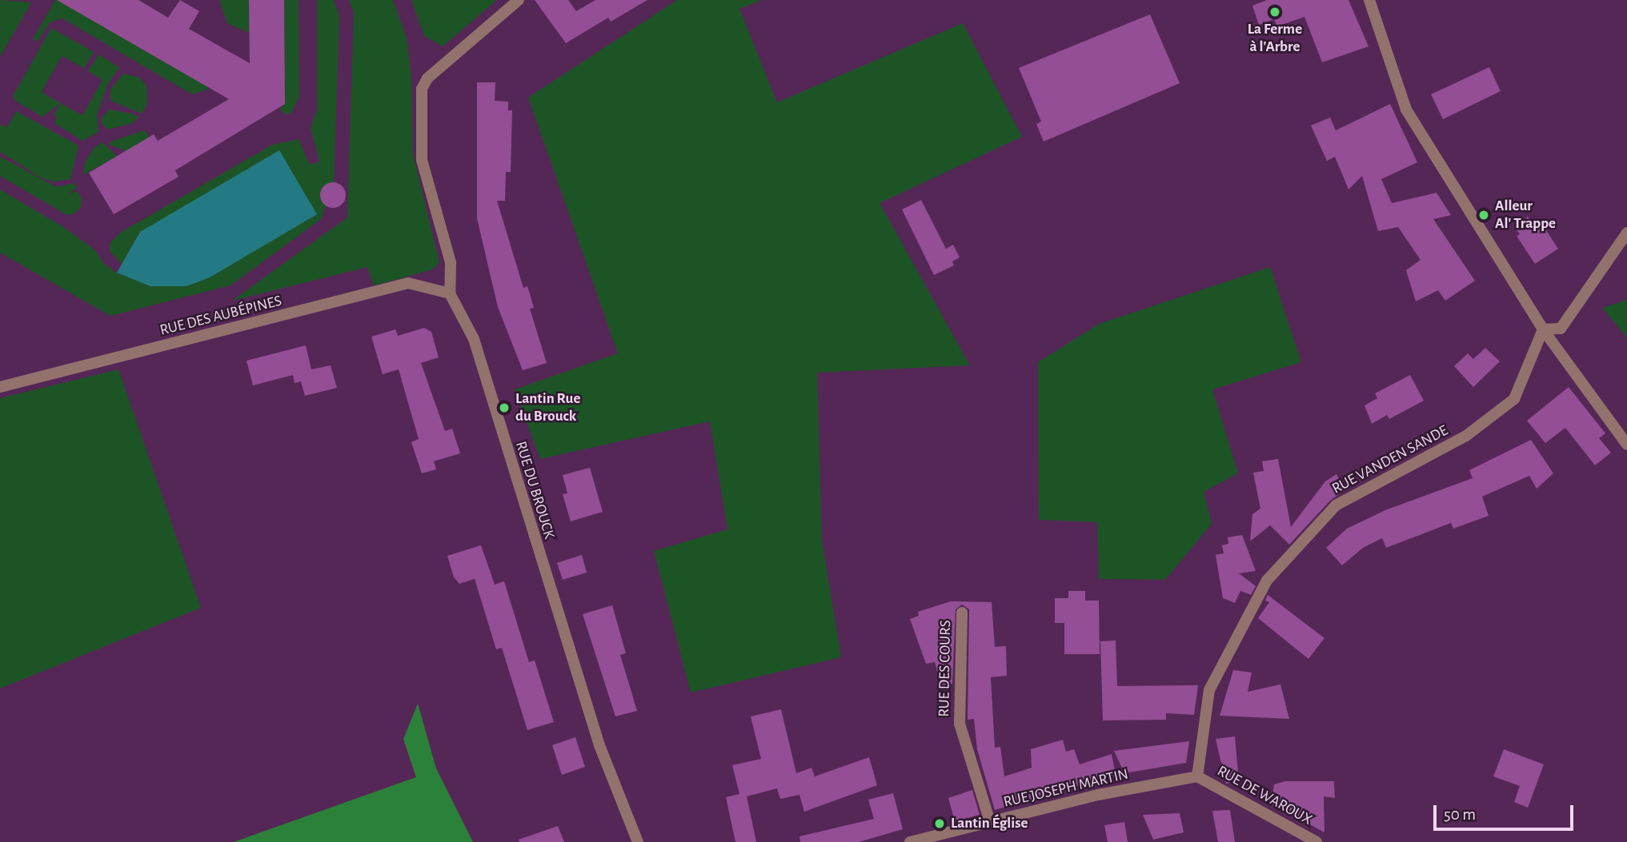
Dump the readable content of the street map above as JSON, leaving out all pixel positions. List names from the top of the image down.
{
  "streets": {
    "street": [
      "RUE DES AUBÉPINES",
      "RUE VANDEN SANDE",
      "RUE DU BROUCK",
      "RUE DES COURS",
      "RUE JOSEPH MARTIN",
      "RUE DE WAROUX"
    ]
  },
  "crossings": [
    ["RUE DES AUBÉPINES", "RUE DU BROUCK"],
    ["RUE VANDEN SANDE", "RUE JOSEPH MARTIN"],
    ["RUE VANDEN SANDE", "RUE DE WAROUX"],
    ["RUE DES COURS", "RUE JOSEPH MARTIN"],
    ["RUE JOSEPH MARTIN", "RUE DE WAROUX"]
  ],
  "places": [
    "La Ferme à l'Arbre",
    "Alleur Al' Trappe",
    "Lantin Rue du Brouck",
    "Lantin Église"
  ],
  "scale_bar": "50 m"
}
